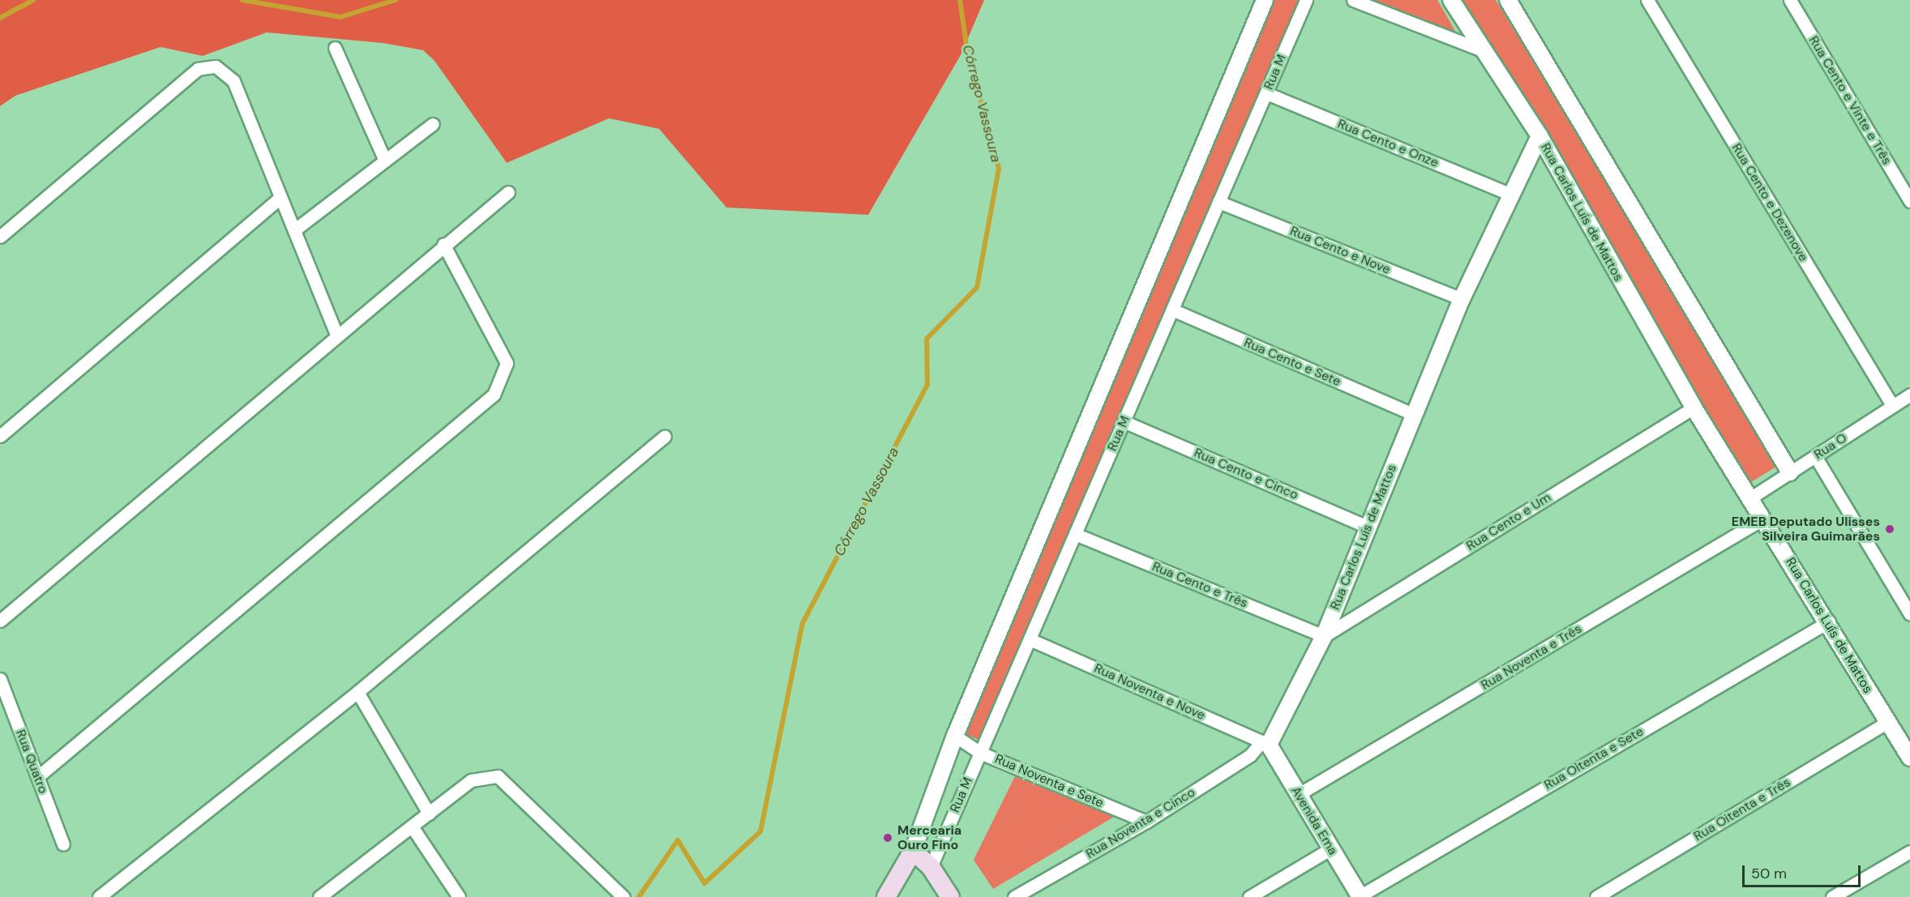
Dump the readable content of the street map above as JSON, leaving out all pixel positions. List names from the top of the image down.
{
  "streets": {
    "street": [
      "Rua M",
      "Rua Cento e Vinte e Três",
      "Rua Cento e Onze",
      "Rua Cento e Dezenove",
      "Rua Carlos Luís de Mattos",
      "Rua Cento e Nove",
      "Rua Cento e Sete",
      "Rua O",
      "Rua Cento e Cinco",
      "Rua Cento e Um",
      "Rua Cento e Três",
      "Rua Noventa e Três",
      "Rua Noventa e Nove",
      "Rua Oitenta e Sete",
      "Rua Quatro",
      "Rua Noventa e Sete",
      "Rua Oitenta e Três",
      "Avenida Ema",
      "Rua Noventa e Cinco"
    ]
  },
  "crossings": [
    ["Rua M", "Rua Cento e Onze"],
    ["Rua M", "Rua Cento e Nove"],
    ["Rua M", "Rua Cento e Sete"],
    ["Rua M", "Rua Cento e Cinco"],
    ["Rua M", "Rua Cento e Três"],
    ["Rua M", "Rua Noventa e Nove"],
    ["Rua M", "Rua Noventa e Sete"],
    ["Rua Cento e Onze", "Rua Carlos Luís de Mattos"],
    ["Rua Cento e Dezenove", "Rua O"],
    ["Rua Carlos Luís de Mattos", "Rua Cento e Nove"],
    ["Rua Carlos Luís de Mattos", "Rua Cento e Sete"],
    ["Rua Carlos Luís de Mattos", "Rua O"],
    ["Rua Carlos Luís de Mattos", "Rua Cento e Cinco"],
    ["Rua Carlos Luís de Mattos", "Rua Cento e Um"],
    ["Rua Carlos Luís de Mattos", "Rua Cento e Três"],
    ["Rua Carlos Luís de Mattos", "Rua Noventa e Três"],
    ["Rua Carlos Luís de Mattos", "Rua Noventa e Nove"],
    ["Rua Carlos Luís de Mattos", "Rua Oitenta e Sete"],
    ["Rua Carlos Luís de Mattos", "Rua Oitenta e Três"],
    ["Rua Carlos Luís de Mattos", "Avenida Ema"],
    ["Rua Carlos Luís de Mattos", "Rua Noventa e Cinco"],
    ["Rua Cento e Um", "Rua Cento e Três"],
    ["Rua Noventa e Três", "Avenida Ema"],
    ["Rua Noventa e Nove", "Avenida Ema"],
    ["Rua Noventa e Nove", "Rua Noventa e Cinco"],
    ["Rua Oitenta e Sete", "Avenida Ema"],
    ["Rua Noventa e Sete", "Rua Noventa e Cinco"],
    ["Avenida Ema", "Rua Noventa e Cinco"]
  ],
  "water": ["Córrego Vassoura"],
  "places": ["EMEB Deputado Ulisses Silveira Guimarães", "Mercearia Ouro Fino"],
  "scale_bar": "50 m"
}
